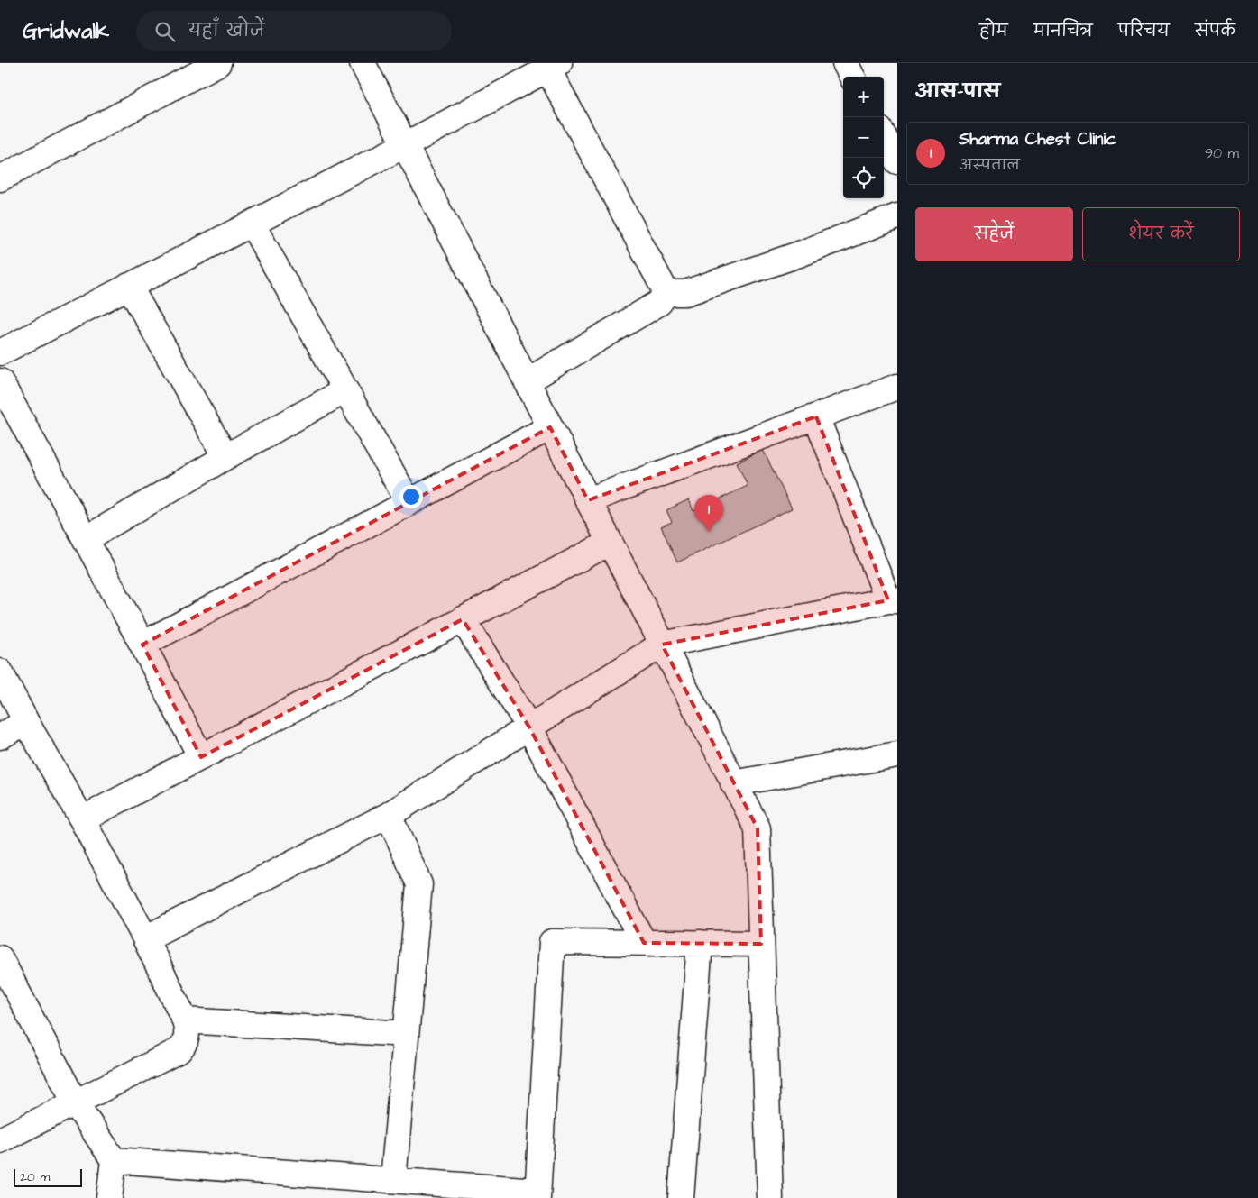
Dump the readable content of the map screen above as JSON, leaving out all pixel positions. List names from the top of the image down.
{
  "scale_bar": "20 m",
  "page": {
    "header": "Gridwalk",
    "search": "यहाँ खोजें",
    "nav": [
      "होम",
      "मानचित्र",
      "परिचय",
      "संपर्क"
    ],
    "heading": "आस-पास",
    "map_buttons": ["+", "−"],
    "list": [
      {
        "mark": "1",
        "name": "Sharma Chest Clinic",
        "note": "अस्पताल",
        "value": "90 m"
      }
    ],
    "buttons": ["सहेजें", "शेयर करें"],
    "pins": "1",
    "scale": "20 m"
  }
}
